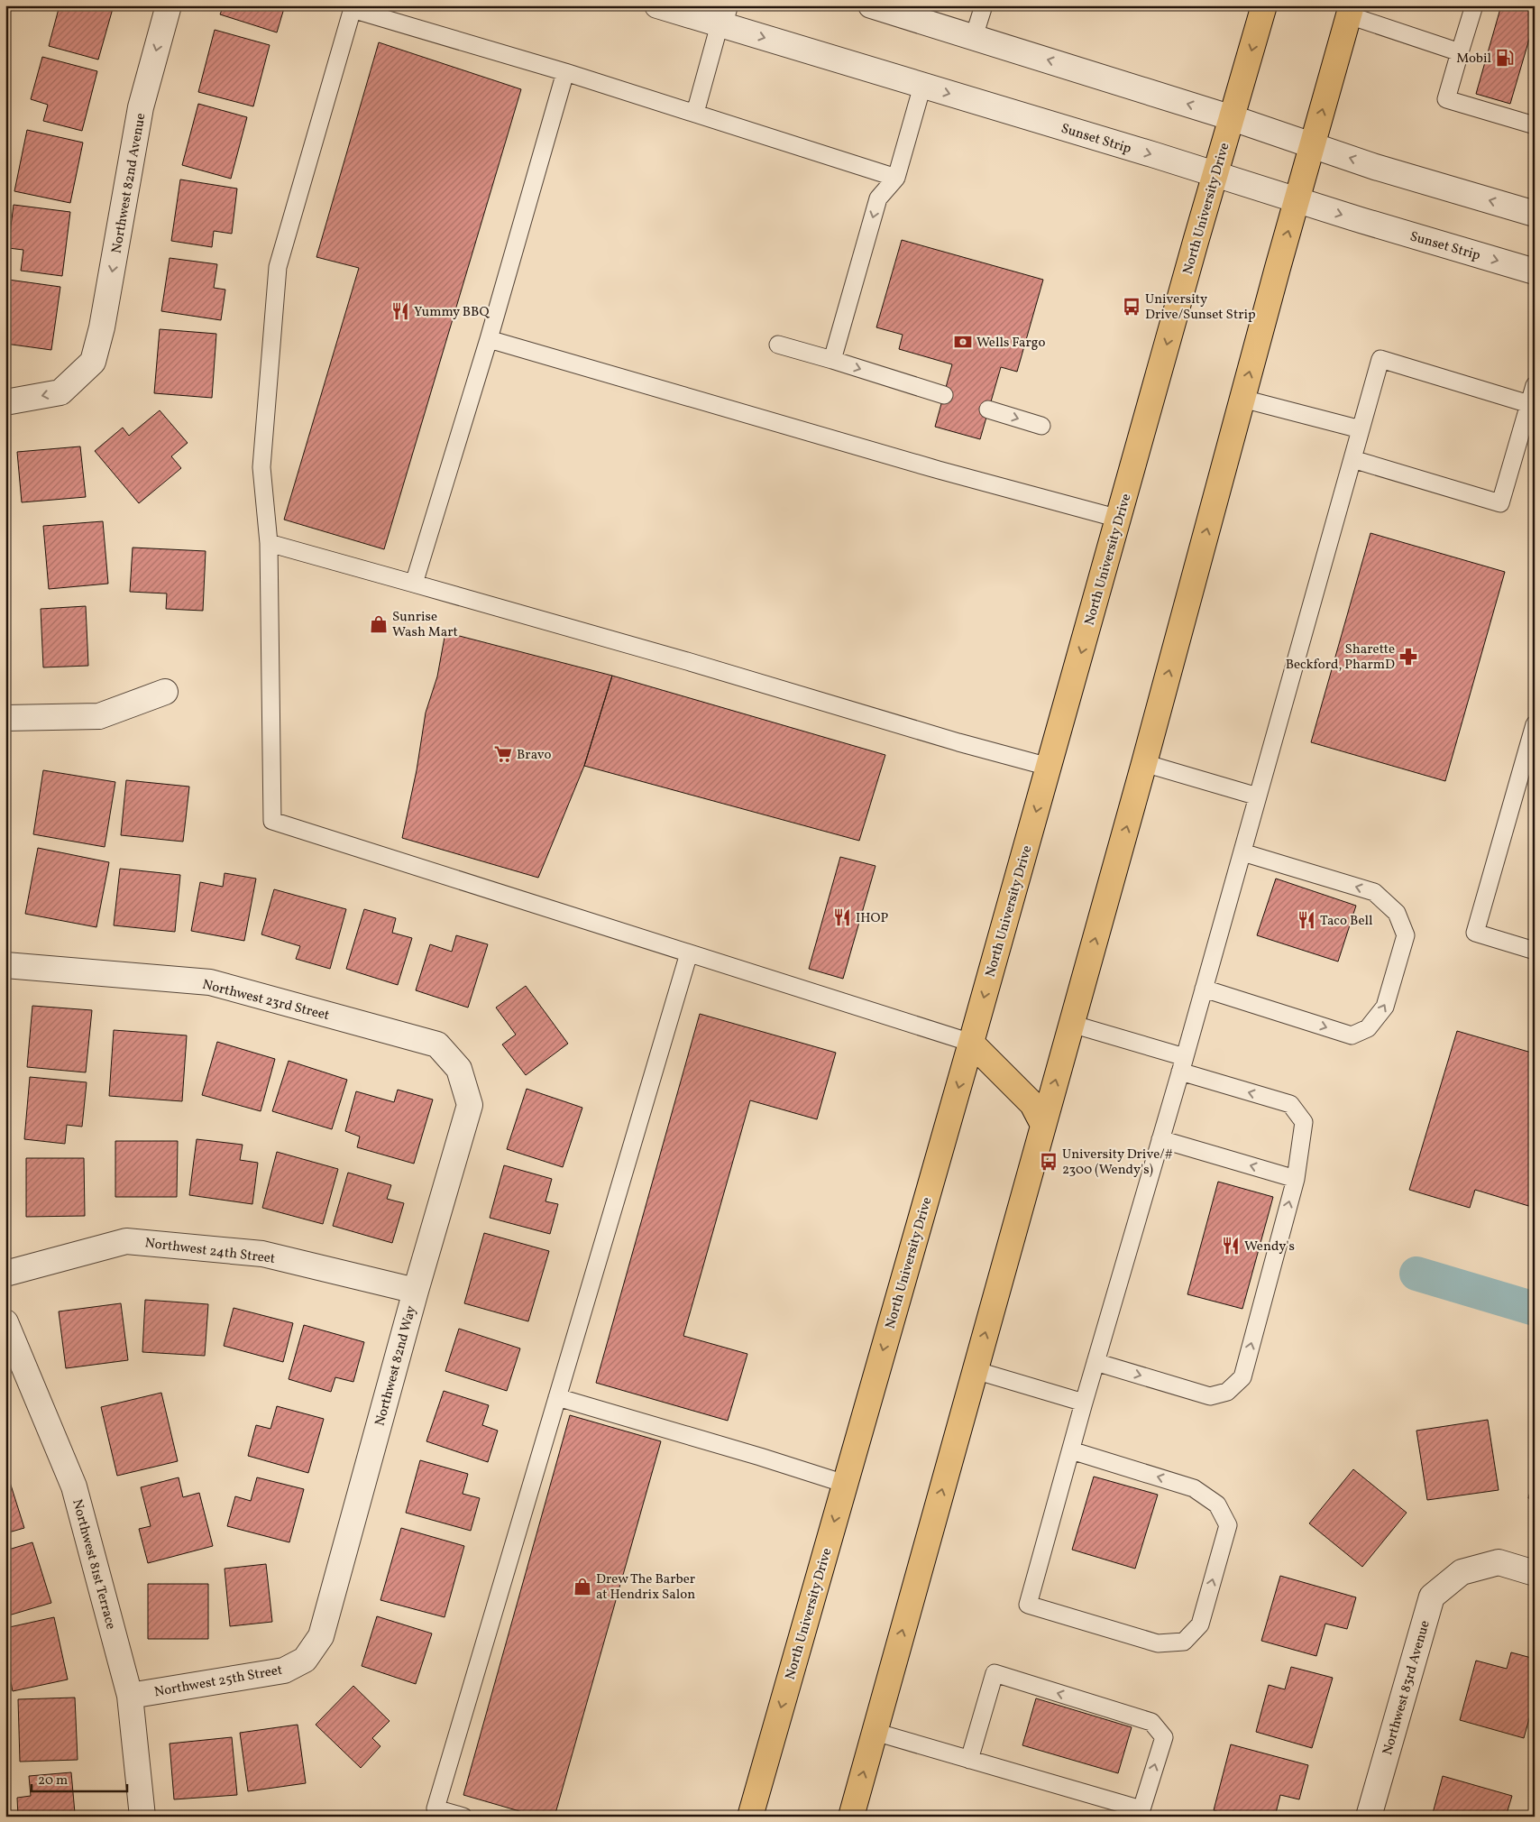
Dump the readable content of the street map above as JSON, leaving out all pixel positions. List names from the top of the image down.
{
  "streets": {
    "main road": ["North University Drive"],
    "street": [
      "Sunset Strip",
      "Northwest 82nd Avenue",
      "Northwest 23rd Street",
      "Northwest 24th Street",
      "Northwest 82nd Way",
      "Northwest 81st Terrace",
      "Northwest 25th Street",
      "Northwest 83rd Avenue"
    ]
  },
  "crossings": [
    ["Sunset Strip", "North University Drive"],
    ["Northwest 23rd Street", "Northwest 82nd Way"],
    ["Northwest 24th Street", "Northwest 82nd Way"],
    ["Northwest 82nd Way", "Northwest 25th Street"],
    ["Northwest 81st Terrace", "Northwest 25th Street"]
  ],
  "one_way": ["Northwest 82nd Avenue"],
  "places": {
    "fuel station": ["Mobil"],
    "bus stop": ["University Drive/Sunset Strip", "University Drive/# 2300 (Wendy's)"],
    "restaurant": [
      "Yummy BBQ",
      "IHOP",
      "Taco Bell",
      "Wendy's"
    ],
    "bank": ["Wells Fargo"],
    "shop": ["Sunrise Wash Mart", "Drew The Barber at Hendrix Salon"],
    "pharmacy": ["Sharette Beckford, PharmD"],
    "supermarket": ["Bravo"]
  },
  "scale_bar": "20 m"
}
